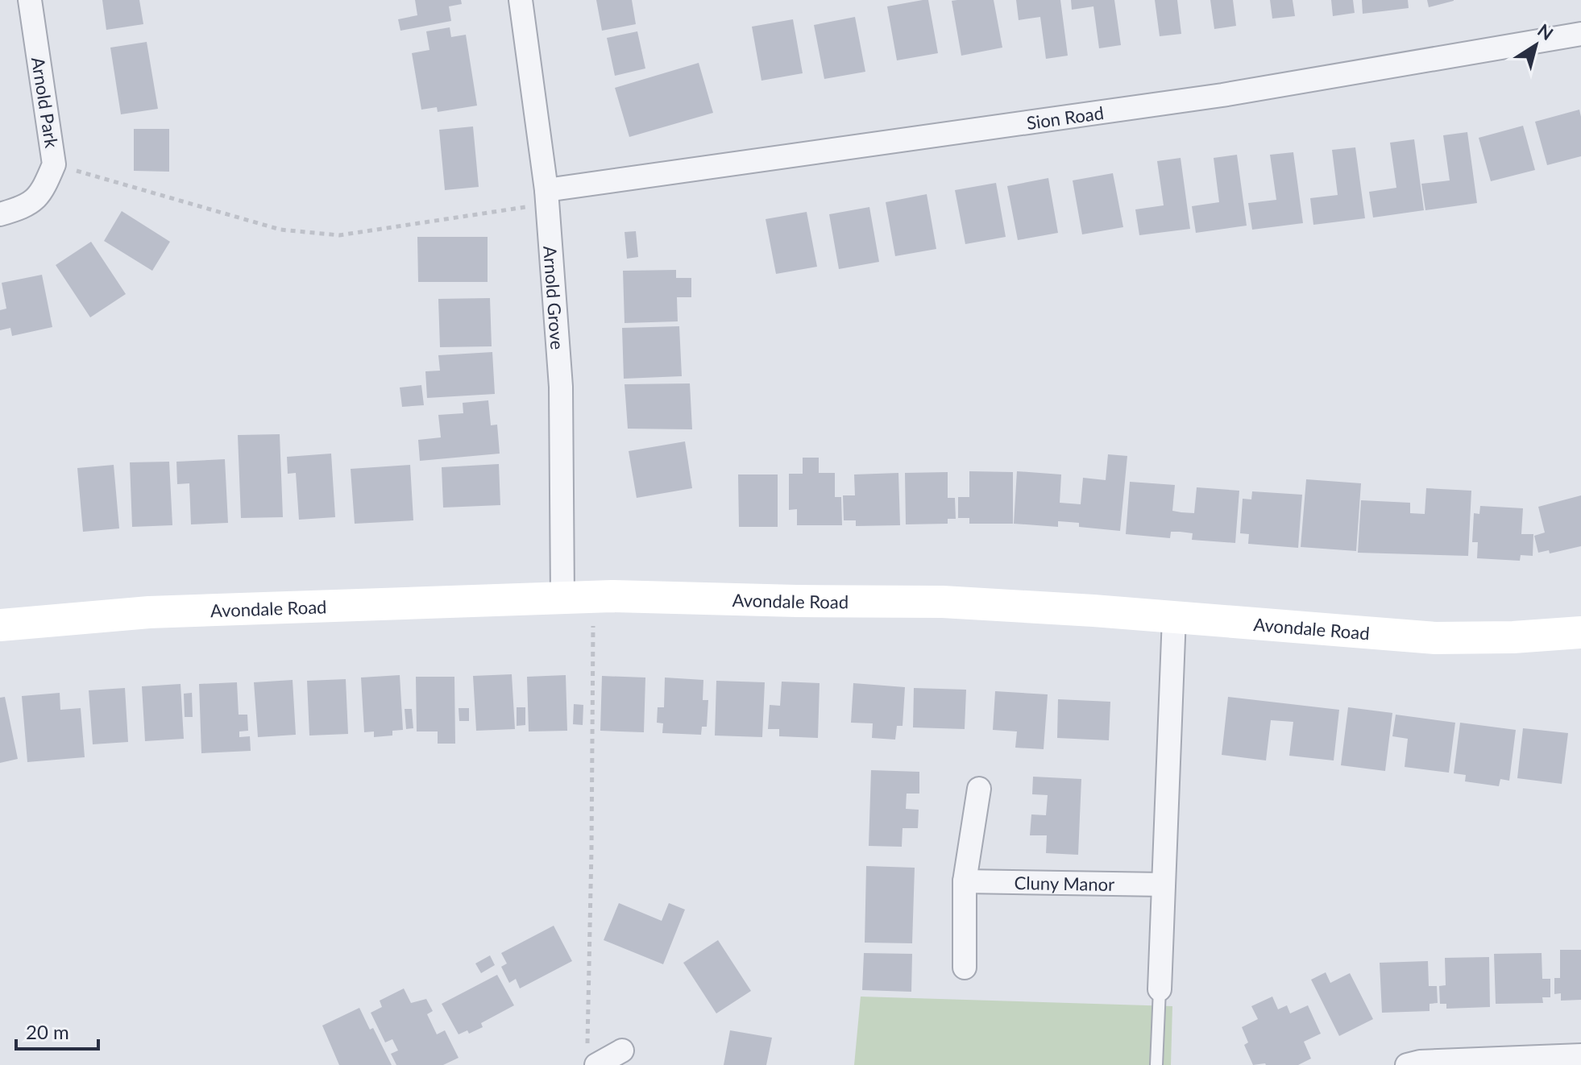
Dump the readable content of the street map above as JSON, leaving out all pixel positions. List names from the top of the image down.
{
  "streets": {
    "street": [
      "Arnold Park",
      "Sion Road",
      "Arnold Grove",
      "Avondale Road",
      "Cluny Manor"
    ]
  },
  "crossings": [
    ["Sion Road", "Arnold Grove"],
    ["Arnold Grove", "Avondale Road"]
  ],
  "scale_bar": "20 m",
  "north": "top right"
}
